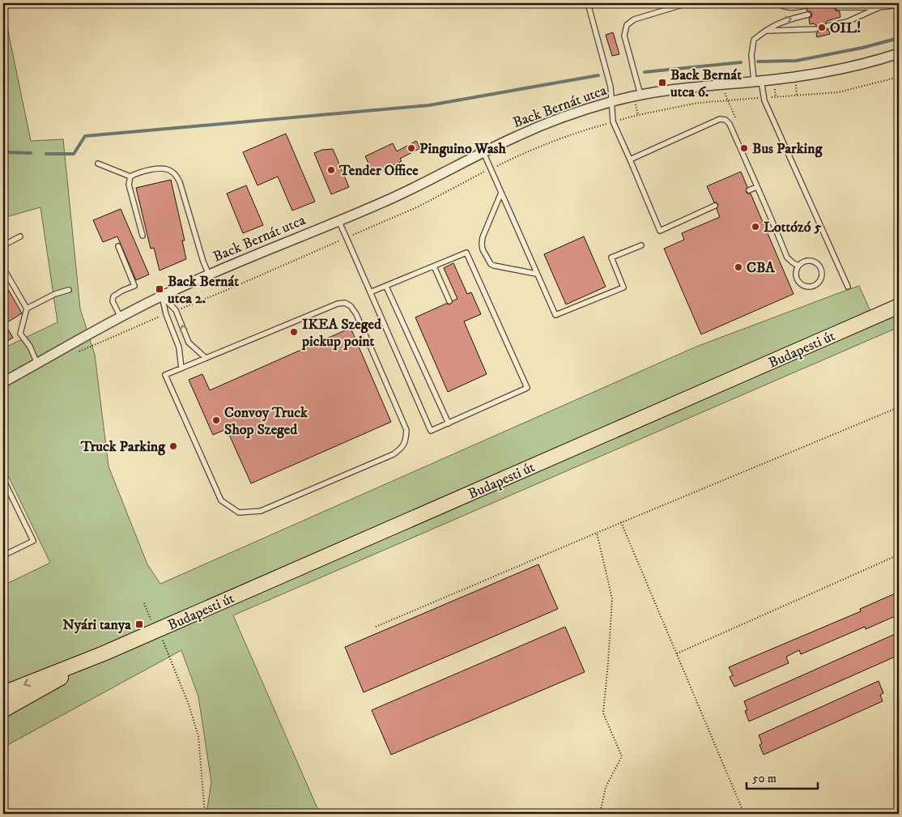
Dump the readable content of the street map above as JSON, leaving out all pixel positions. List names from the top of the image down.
{
  "streets": {
    "main road": ["Budapesti út"],
    "street": ["Back Bernát utca"]
  },
  "places": {
    "other": [
      "OIL!",
      "Pinguino Wash",
      "Bus Parking",
      "Tender Office",
      "Lottózó 5",
      "CBA",
      "IKEA Szeged pickup point",
      "Convoy Truck Shop Szeged",
      "Truck Parking"
    ],
    "transit": ["Back Bernát utca 6.", "Back Bernát utca 2.", "Nyári tanya"]
  },
  "scale_bar": "50 m"
}
